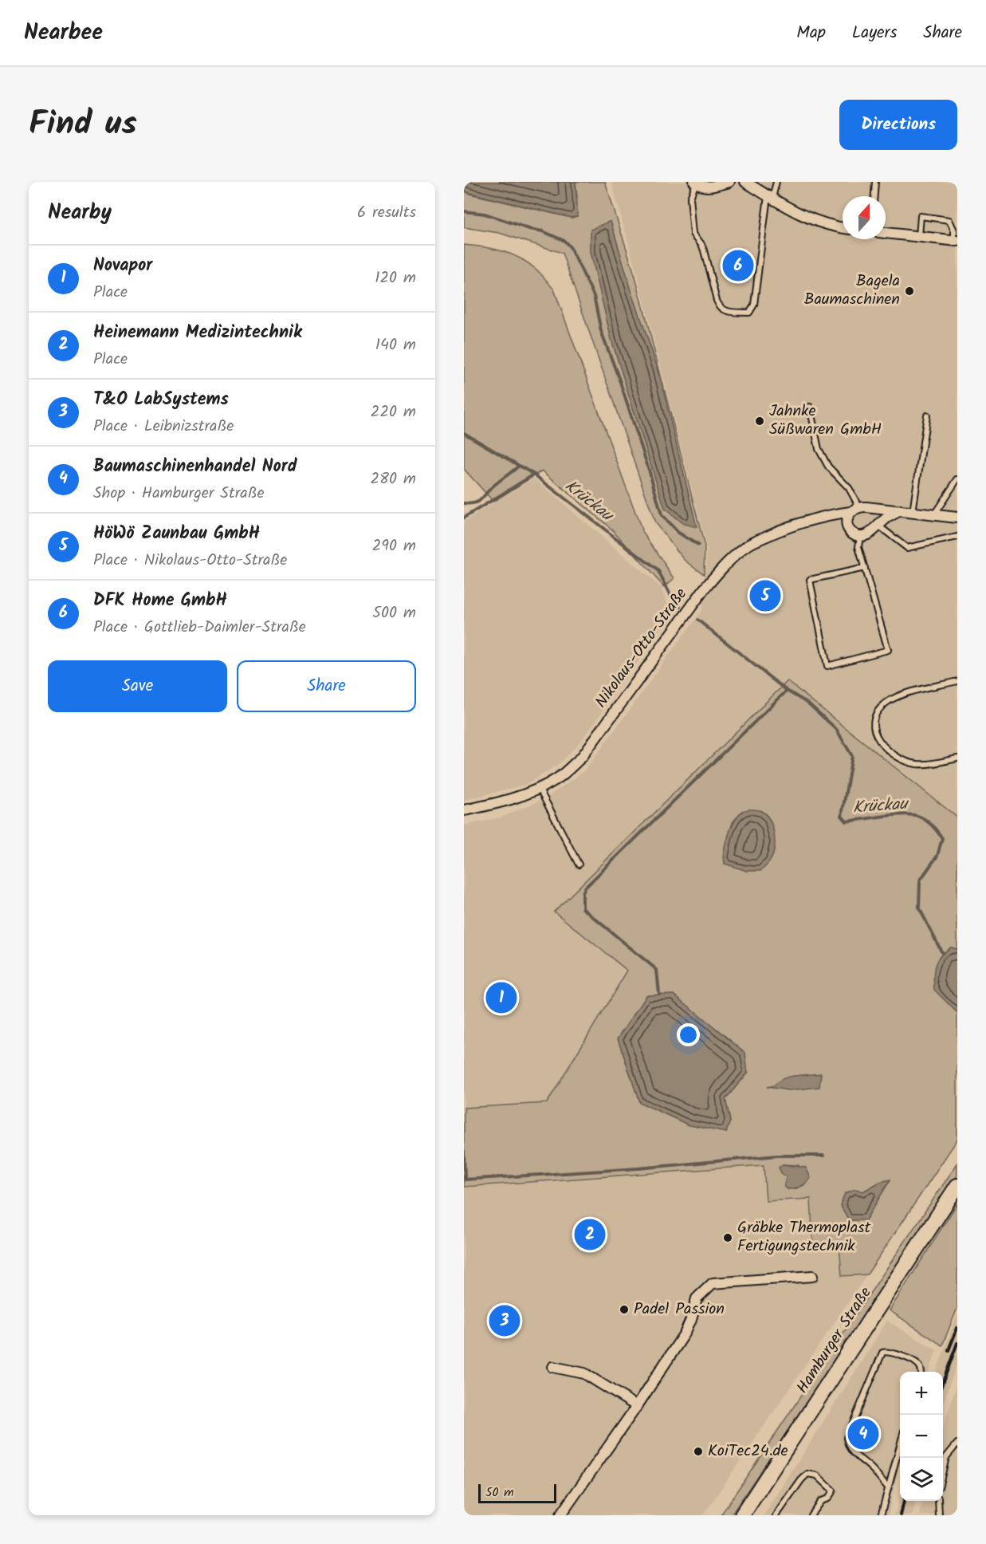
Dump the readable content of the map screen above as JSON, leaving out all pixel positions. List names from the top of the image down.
{
  "streets": {
    "main road": ["Hamburger Straße"],
    "street": ["Nikolaus-Otto-Straße"]
  },
  "water": ["Krückau"],
  "places": [
    "Bagela Baumaschinen",
    "Jahnke Süßwaren GmbH",
    "Gräbke Thermoplast Fertigungstechnik",
    "Padel Passion",
    "KoiTec24.de"
  ],
  "scale_bar": "50 m",
  "north": "top",
  "page": {
    "header": "Nearbee",
    "nav": ["Map", "Layers", "Share"],
    "title": "Find us",
    "buttons": [
      "Directions",
      ["Save", "Share"]
    ],
    "heading": ["Nearby", "6 results"],
    "list": [
      {
        "mark": "1",
        "name": "Novapor",
        "note": "Place",
        "value": "120 m"
      },
      {
        "mark": "2",
        "name": "Heinemann Medizintechnik",
        "note": "Place",
        "value": "140 m"
      },
      {
        "mark": "3",
        "name": "T&O LabSystems",
        "note": "Place · Leibnizstraße",
        "value": "220 m"
      },
      {
        "mark": "4",
        "name": "Baumaschinenhandel Nord",
        "note": "Shop · Hamburger Straße",
        "value": "280 m"
      },
      {
        "mark": "5",
        "name": "HöWö Zaunbau GmbH",
        "note": "Place · Nikolaus-Otto-Straße",
        "value": "290 m"
      },
      {
        "mark": "6",
        "name": "DFK Home GmbH",
        "note": "Place · Gottlieb-Daimler-Straße",
        "value": "500 m"
      }
    ],
    "pins": [
      "6",
      "5",
      "1",
      "2",
      "3",
      "4"
    ],
    "map_buttons": ["+", "−"],
    "scale": "50 m"
  }
}
